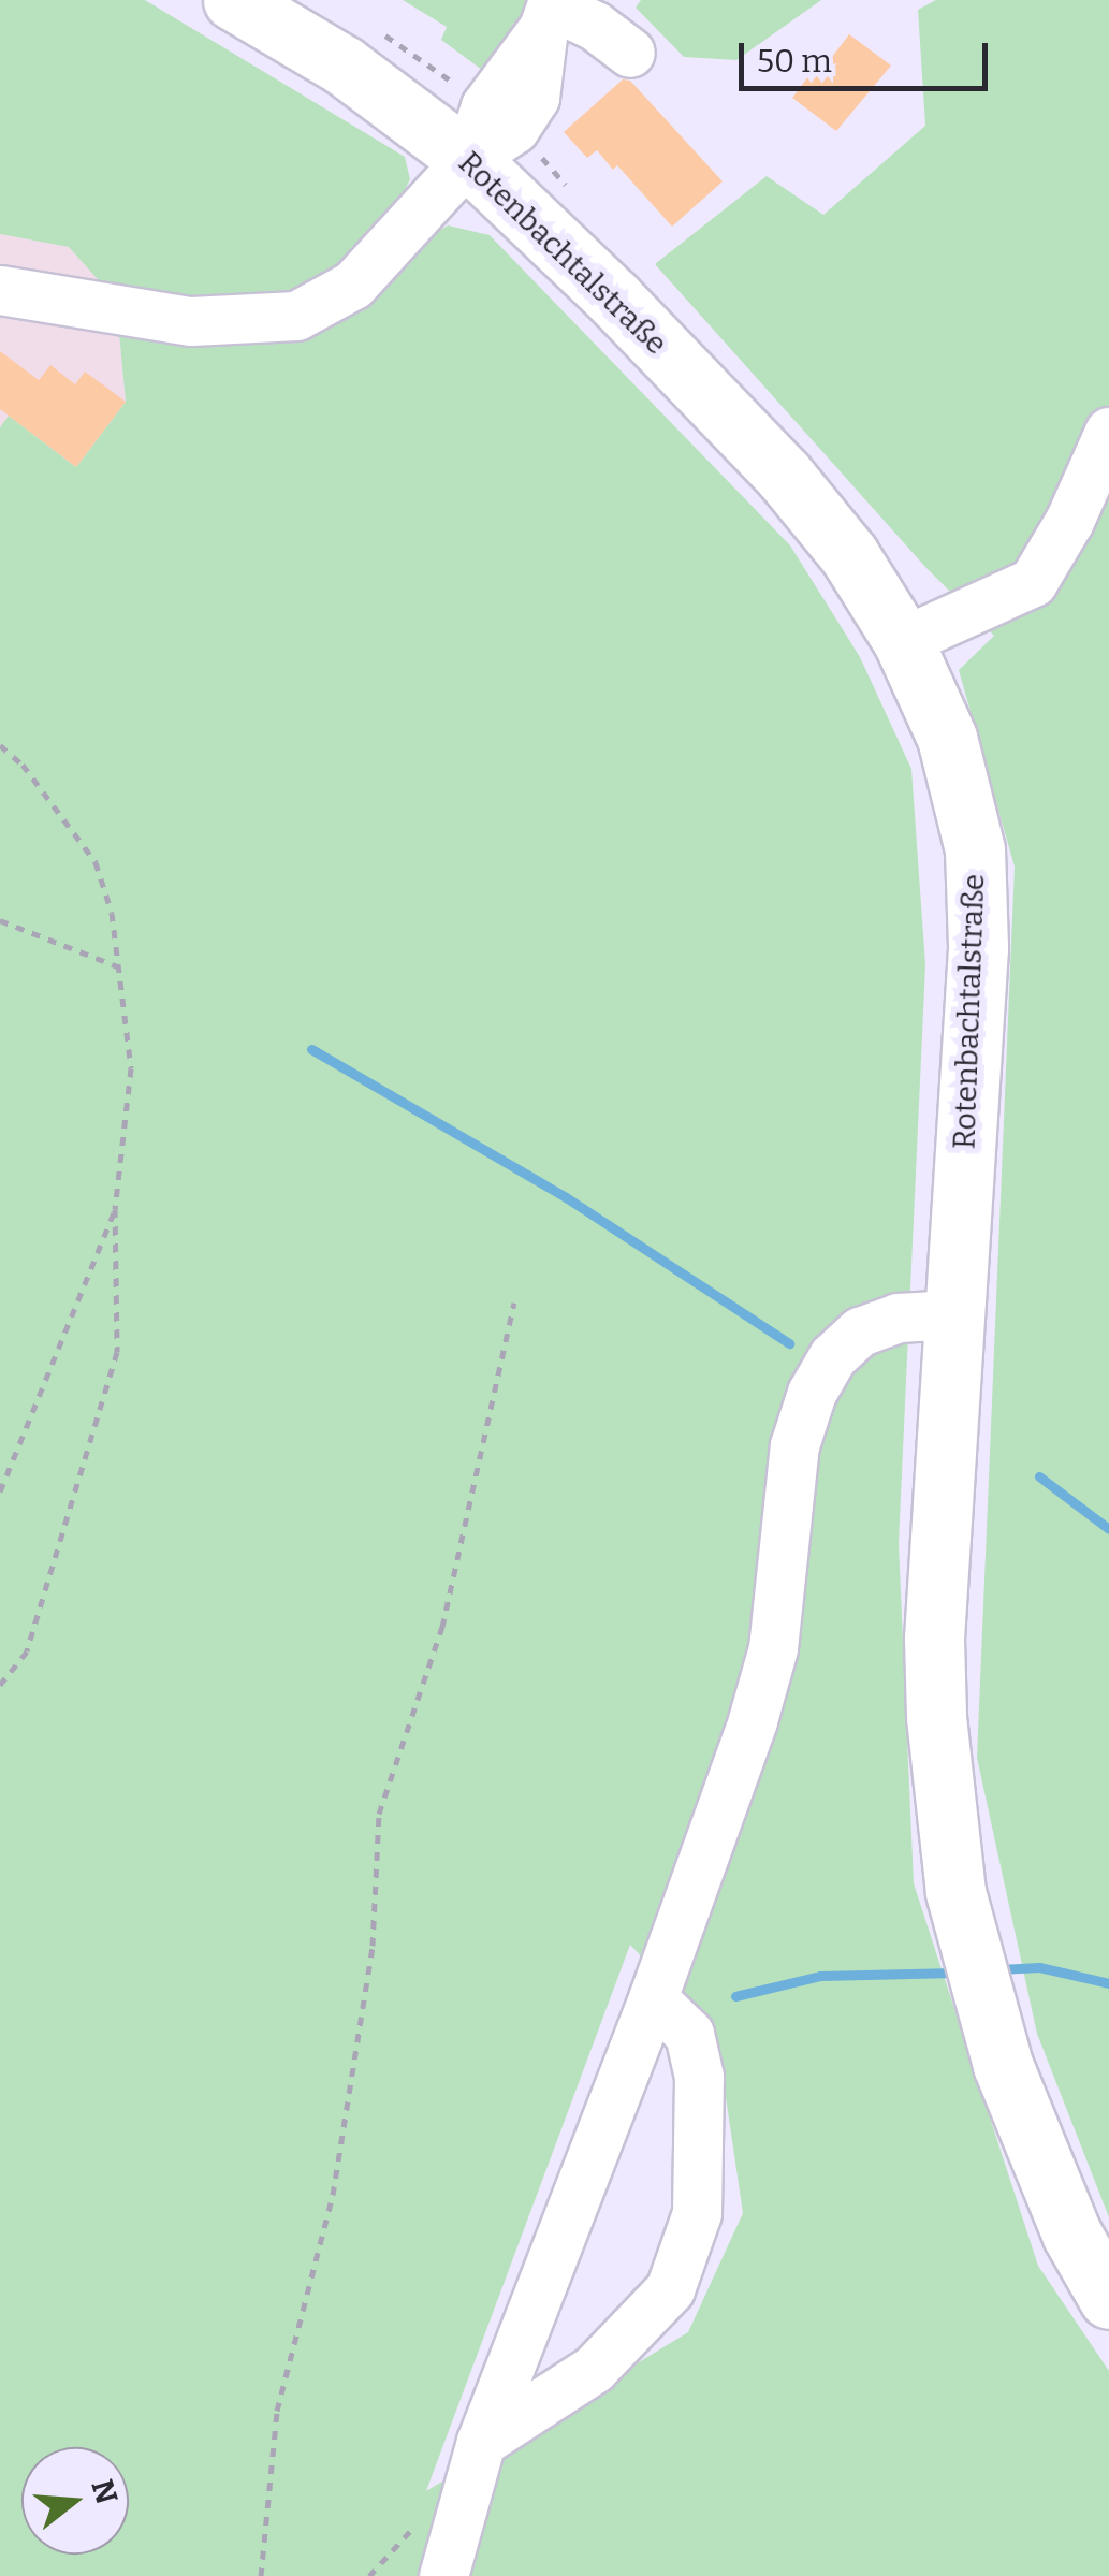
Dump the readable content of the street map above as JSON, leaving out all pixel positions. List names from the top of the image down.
{
  "streets": {
    "main road": ["Rotenbachtalstraße"]
  },
  "scale_bar": "50 m",
  "north": "right"
}
